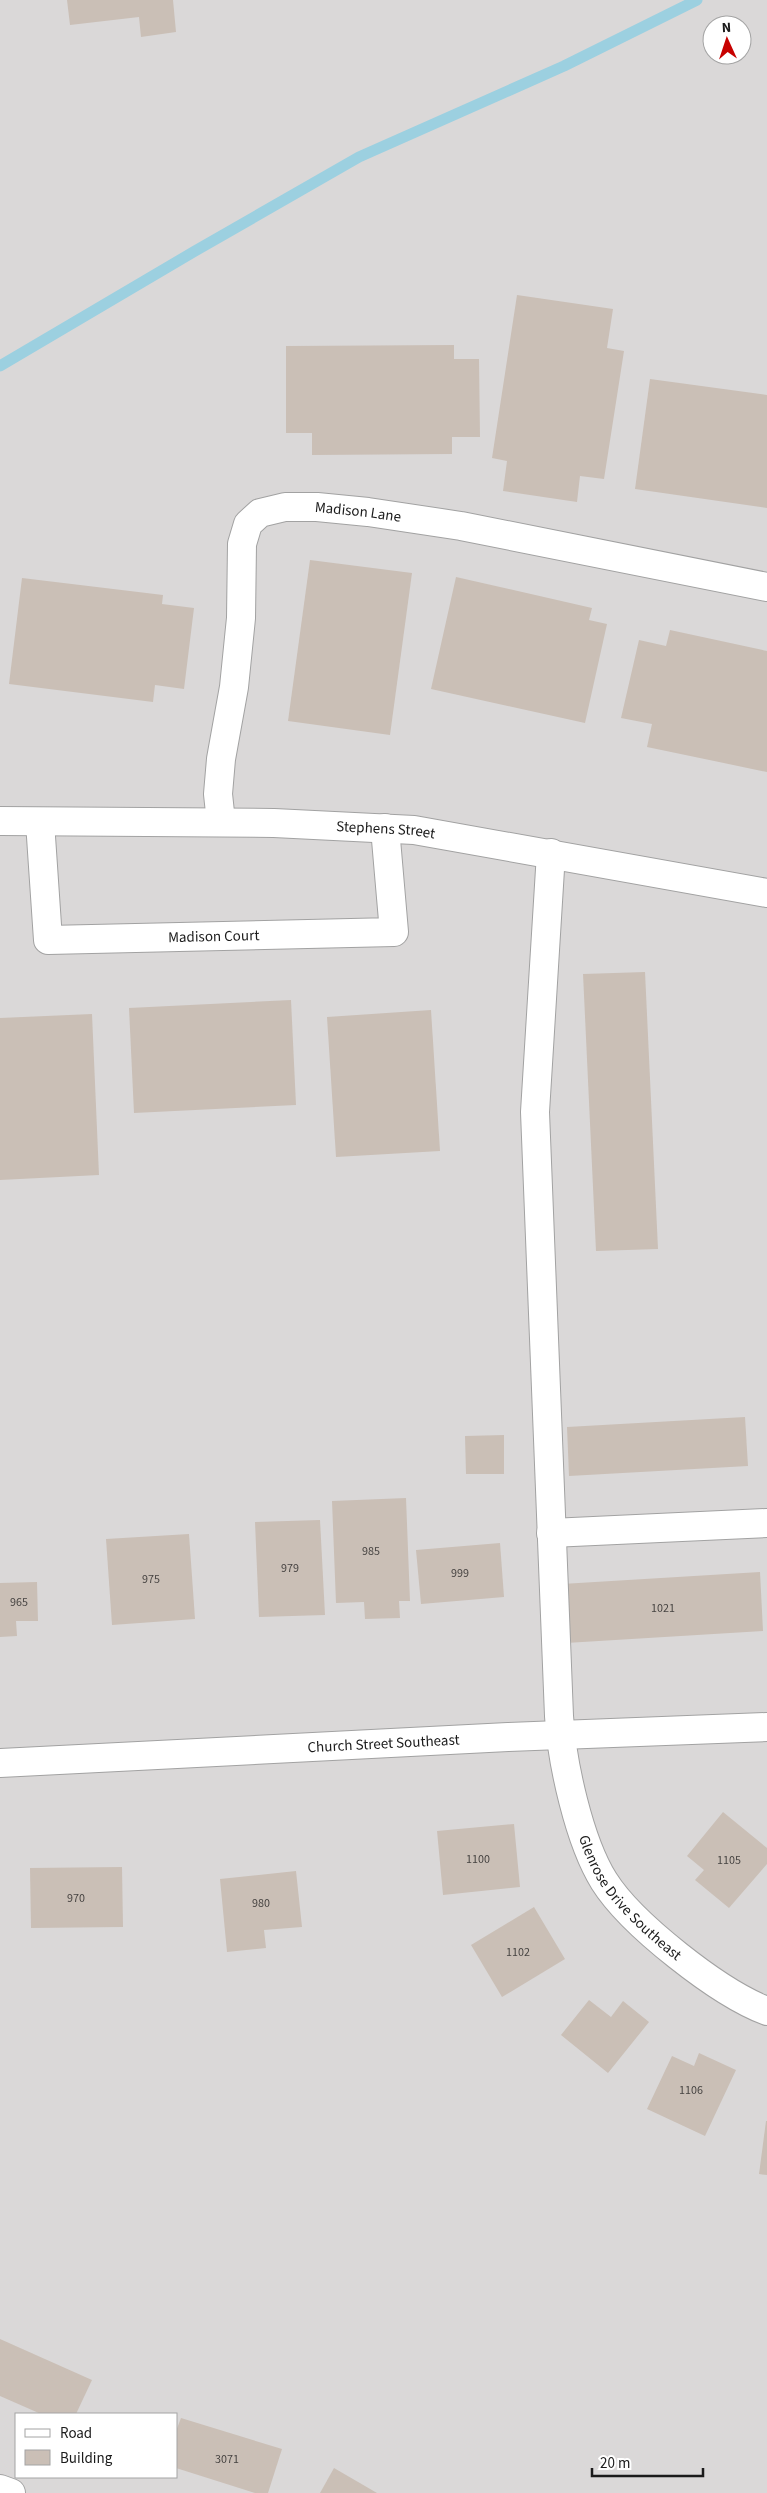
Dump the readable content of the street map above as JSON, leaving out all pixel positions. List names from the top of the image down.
{
  "streets": {
    "street": [
      "Madison Lane",
      "Stephens Street",
      "Madison Court",
      "Church Street Southeast",
      "Glenrose Drive Southeast"
    ]
  },
  "crossings": [
    ["Madison Lane", "Stephens Street"],
    ["Stephens Street", "Madison Court"],
    ["Stephens Street", "Glenrose Drive Southeast"],
    ["Church Street Southeast", "Glenrose Drive Southeast"]
  ],
  "house_numbers": [
    "985",
    "979",
    "999",
    "975",
    "965",
    "1021",
    "1100",
    "1105",
    "970",
    "980",
    "1102",
    "1106",
    "3071"
  ],
  "legend": ["Road", "Building"],
  "scale_bar": "20 m",
  "north": "top"
}
